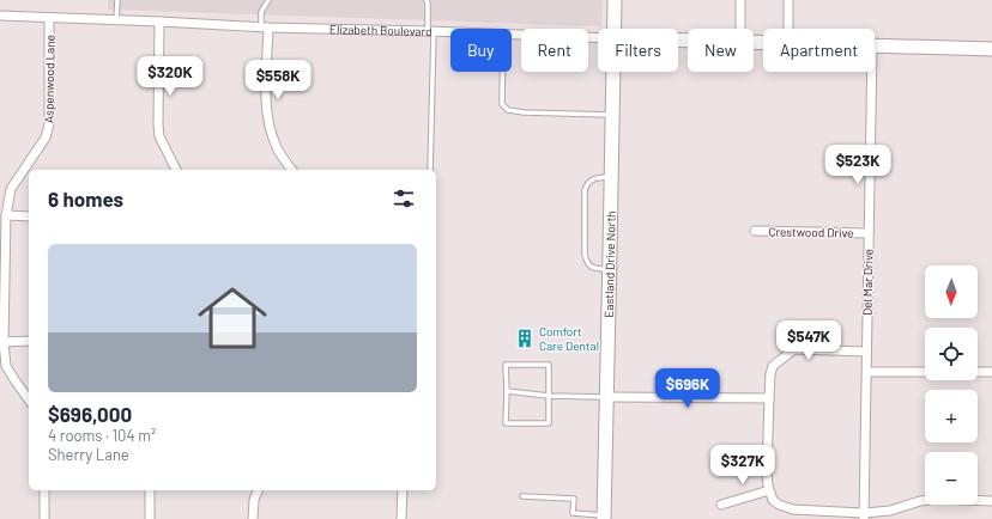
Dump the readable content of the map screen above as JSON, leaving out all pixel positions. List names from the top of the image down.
{
  "streets": {
    "main road": ["Elizabeth Boulevard", "Eastland Drive North"],
    "street": ["Aspenwood Lane", "Crestwood Drive", "Del Mar Drive"]
  },
  "crossings": [
    ["Elizabeth Boulevard", "Aspenwood Lane"],
    ["Crestwood Drive", "Del Mar Drive"]
  ],
  "places": {
    "building": ["Comfort Care Dental"]
  },
  "north": "bottom",
  "page": {
    "chip": [
      "Buy",
      "Rent",
      "Filters",
      "New",
      "Apartment"
    ],
    "price": [
      "$320K",
      "$558K",
      "$523K",
      "$547K",
      "$696K",
      "$327K"
    ],
    "heading": "6 homes",
    "list": [
      {
        "name": "$696,000",
        "note": "4 rooms · 104 m² · Sherry Lane"
      }
    ],
    "map_buttons": ["+", "−"]
  }
}
